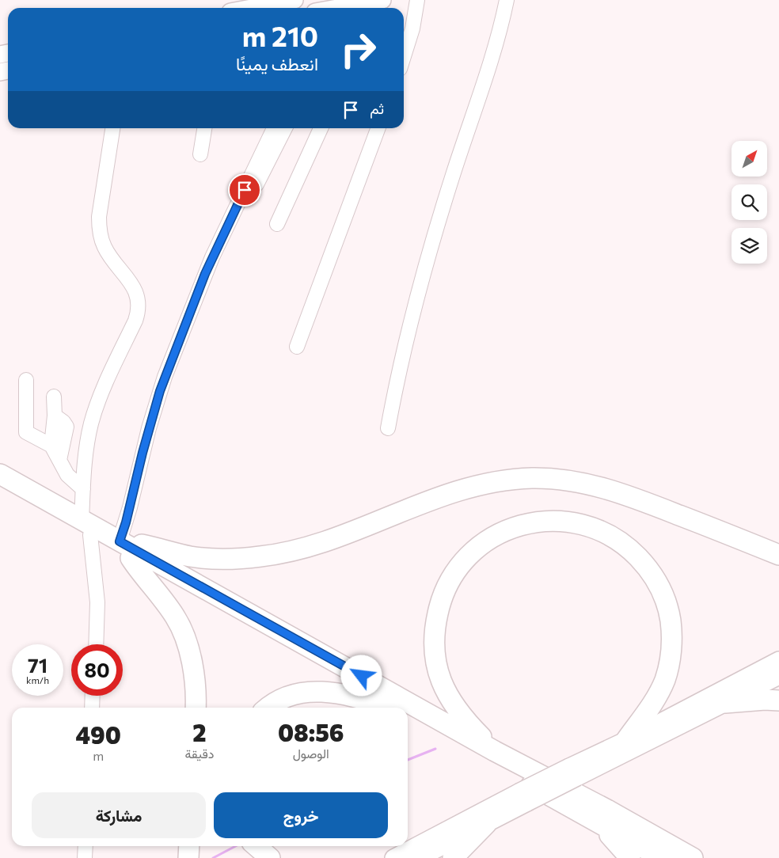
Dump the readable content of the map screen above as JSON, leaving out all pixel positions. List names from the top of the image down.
{
  "north": "top right",
  "page": {
    "turn": ["210 m", "انعطف يمينًا"],
    "then": "ثم",
    "speed": "71 km/h",
    "limit": "80",
    "eta": [
      "08:56",
      "الوصول",
      "2",
      "دقيقة",
      "490",
      "m"
    ],
    "buttons": ["خروج", "مشاركة"]
  }
}
